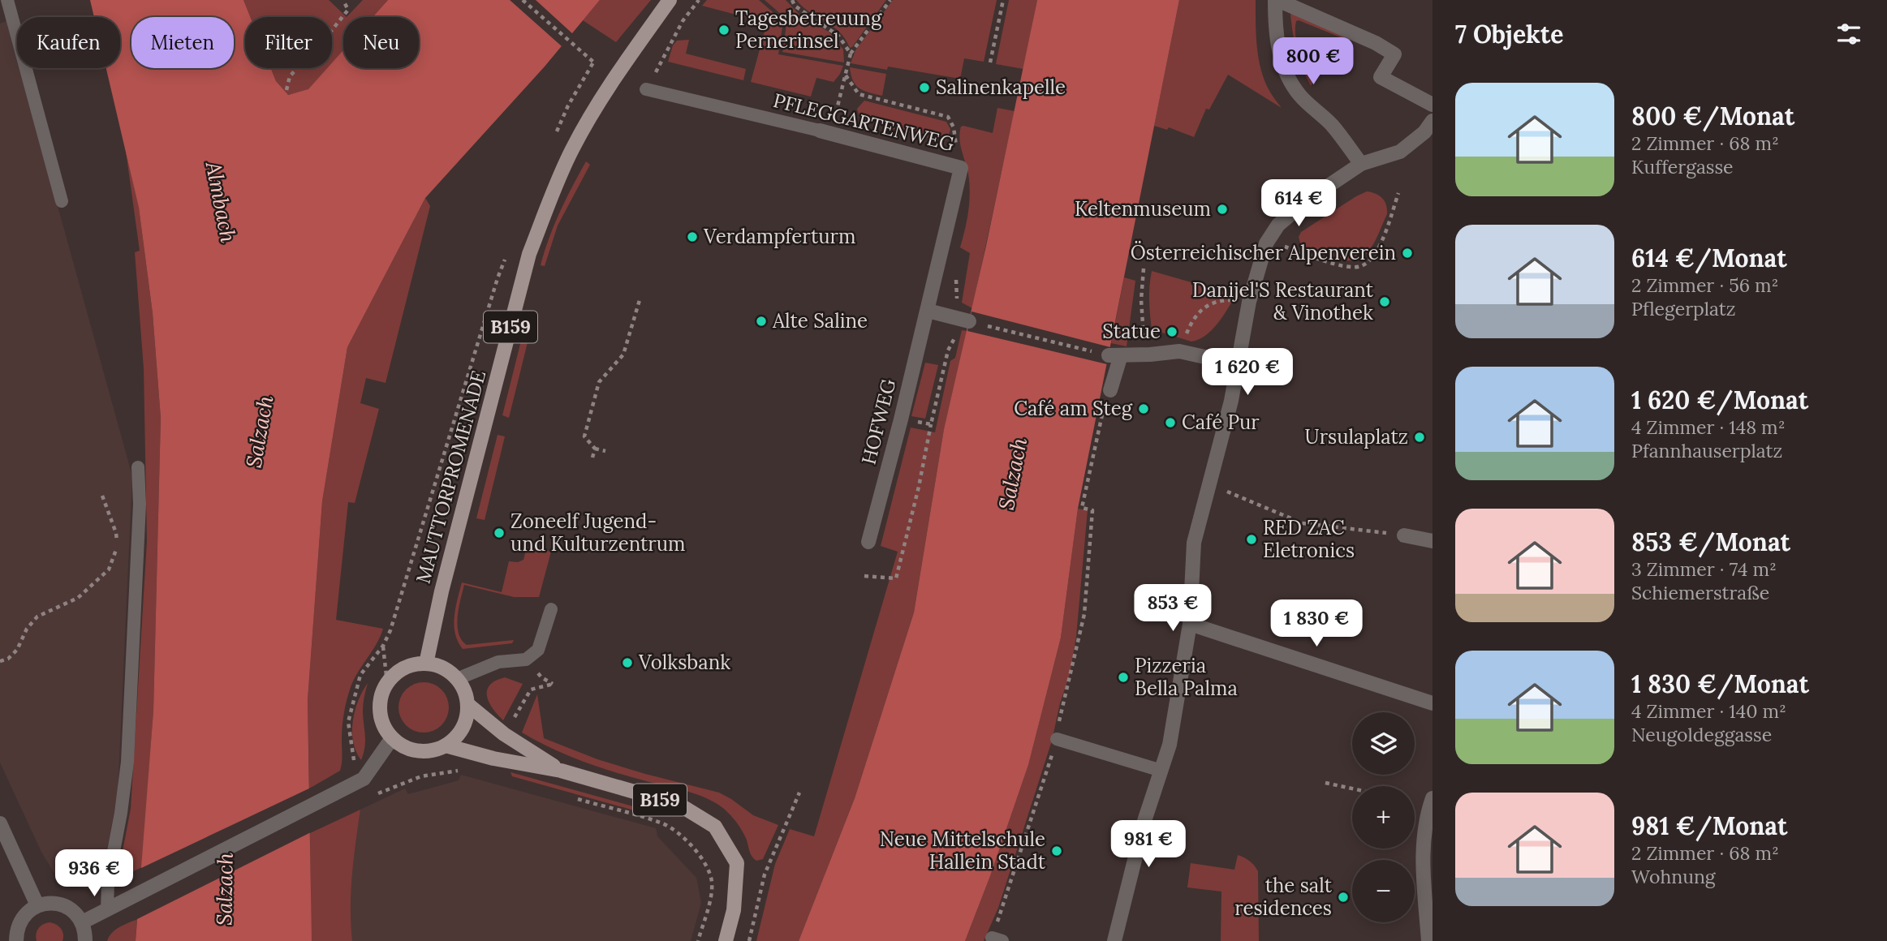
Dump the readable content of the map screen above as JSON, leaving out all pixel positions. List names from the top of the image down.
{
  "streets": {
    "main road": ["B159", "MAUTTORPROMENADE"],
    "street": ["PFLEGGARTENWEG", "HOFWEG"]
  },
  "crossings": [
    ["PFLEGGARTENWEG", "HOFWEG"],
    ["B159", "MAUTTORPROMENADE"]
  ],
  "water": ["Almbach", "Salzach"],
  "places": [
    "Tagesbetreuung Pernerinsel",
    "Salinenkapelle",
    "Keltenmuseum",
    "Verdampferturm",
    "Österreichischer Alpenverein",
    "Danijel'S Restaurant & Vinothek",
    "Alte Saline",
    "Statue",
    "Café am Steg",
    "Café Pur",
    "Ursulaplatz",
    "Zoneelf Jugend- und Kulturzentrum",
    "RED ZAC Eletronics",
    "Volksbank",
    "Pizzeria Bella Palma",
    "Neue Mittelschule Hallein Stadt",
    "the salt residences"
  ],
  "page": {
    "heading": "7 Objekte",
    "chip": [
      "Kaufen",
      "Mieten",
      "Filter",
      "Neu"
    ],
    "price": [
      "800 €",
      "614 €",
      "1 620 €",
      "853 €",
      "1 830 €",
      "981 €",
      "936 €"
    ],
    "list": [
      {
        "name": "800 €/Monat",
        "note": "2 Zimmer · 68 m² · Kuffergasse"
      },
      {
        "name": "614 €/Monat",
        "note": "2 Zimmer · 56 m² · Pflegerplatz"
      },
      {
        "name": "1 620 €/Monat",
        "note": "4 Zimmer · 148 m² · Pfannhauserplatz"
      },
      {
        "name": "853 €/Monat",
        "note": "3 Zimmer · 74 m² · Schiemerstraße"
      },
      {
        "name": "1 830 €/Monat",
        "note": "4 Zimmer · 140 m² · Neugoldeggasse"
      },
      {
        "name": "981 €/Monat",
        "note": "2 Zimmer · 68 m² · Wohnung"
      }
    ],
    "map_buttons": ["+", "−"]
  }
}
